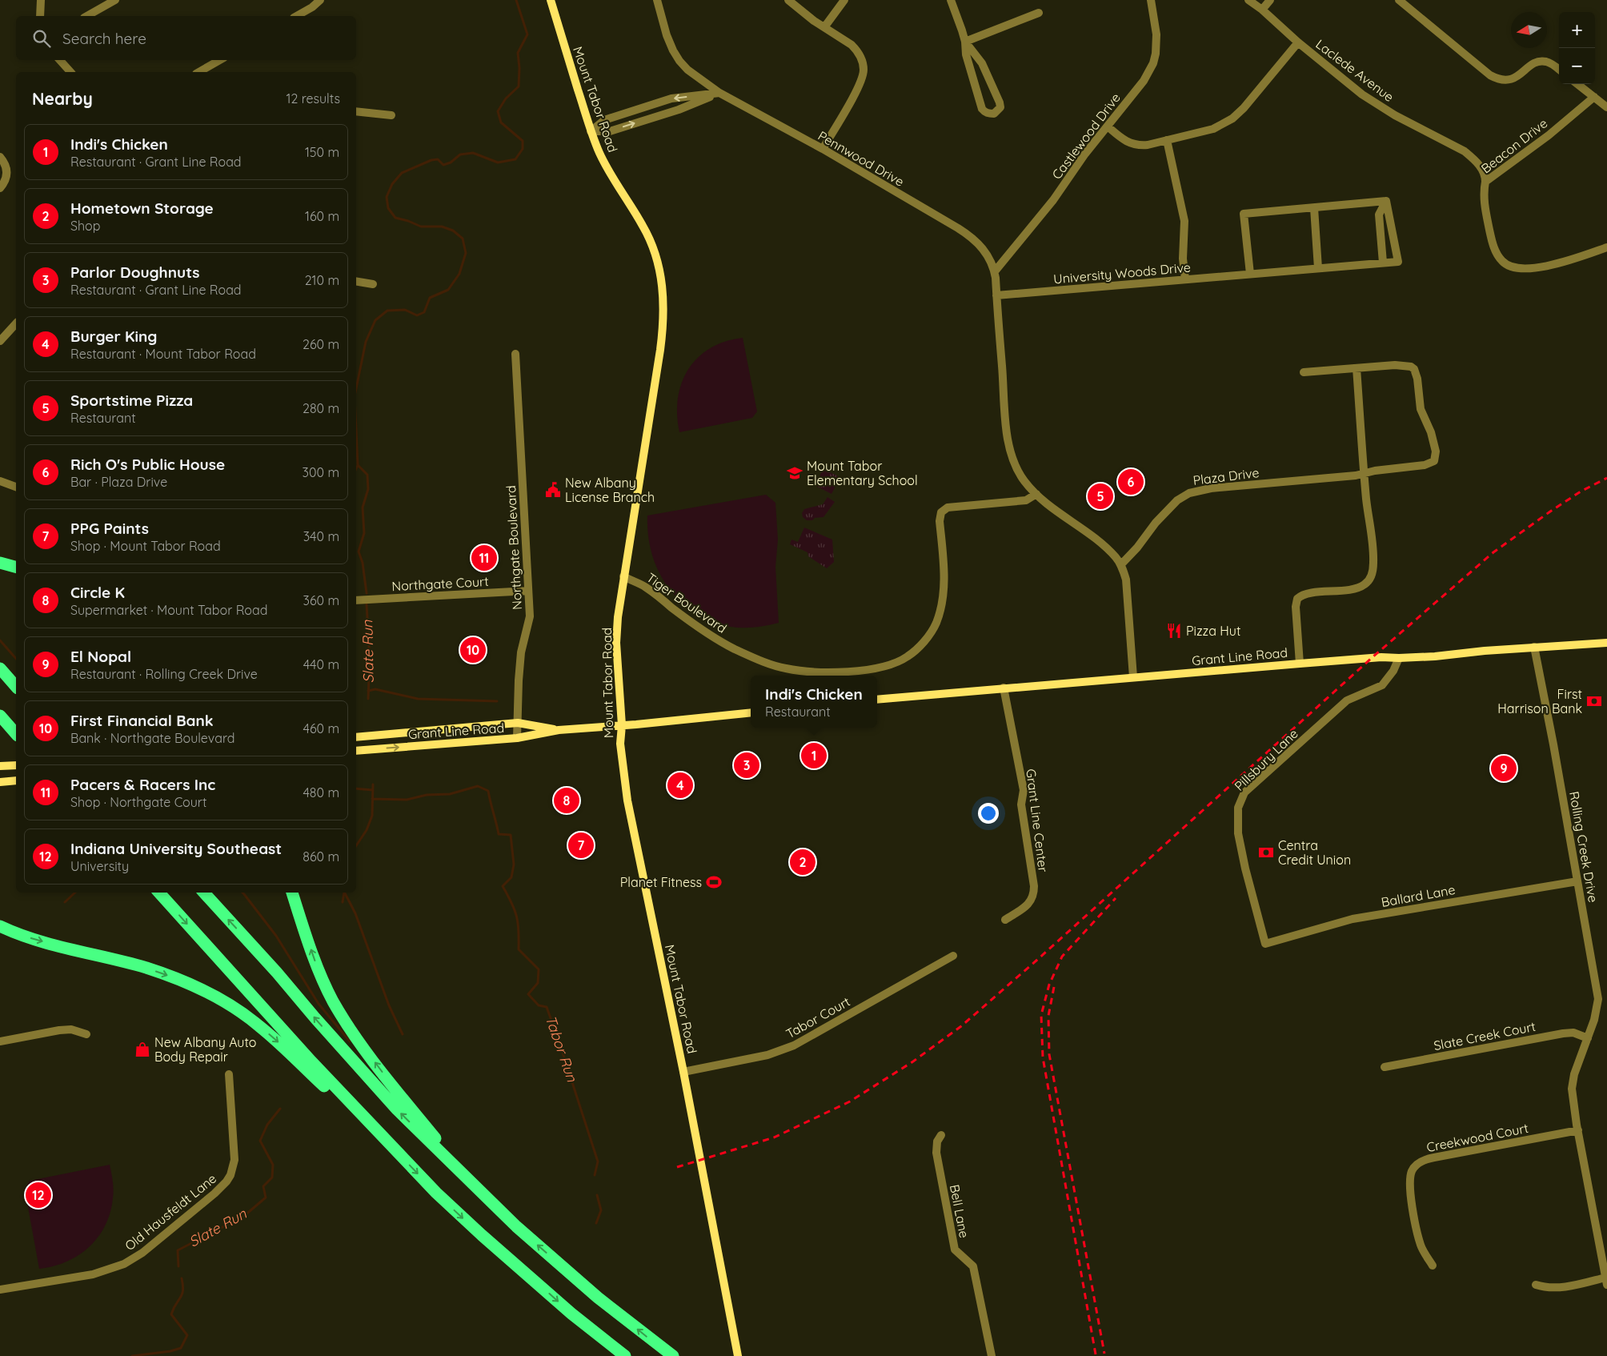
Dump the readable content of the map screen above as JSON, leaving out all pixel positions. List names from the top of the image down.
{
  "streets": {
    "street": [
      "Laclede Avenue",
      "Mount Tabor Road",
      "Castlewood Drive",
      "Beacon Drive",
      "Pennwood Drive",
      "University Woods Drive",
      "Plaza Drive",
      "Northgate Boulevard",
      "Northgate Court",
      "Tiger Boulevard",
      "Grant Line Road",
      "Pillsbury Lane",
      "Grant Line Center",
      "Rolling Creek Drive",
      "Ballard Lane",
      "Tabor Court",
      "Slate Creek Court",
      "Creekwood Court",
      "Bell Lane",
      "Old Hausfeldt Lane"
    ]
  },
  "crossings": [
    ["Laclede Avenue", "Beacon Drive"],
    ["Mount Tabor Road", "Tiger Boulevard"],
    ["Mount Tabor Road", "Grant Line Road"],
    ["Mount Tabor Road", "Tabor Court"],
    ["Castlewood Drive", "Pennwood Drive"],
    ["Pennwood Drive", "University Woods Drive"],
    ["Pennwood Drive", "Tiger Boulevard"],
    ["Northgate Boulevard", "Northgate Court"],
    ["Northgate Boulevard", "Grant Line Road"],
    ["Grant Line Road", "Pillsbury Lane"],
    ["Grant Line Road", "Grant Line Center"],
    ["Grant Line Road", "Rolling Creek Drive"],
    ["Pillsbury Lane", "Ballard Lane"],
    ["Rolling Creek Drive", "Ballard Lane"],
    ["Rolling Creek Drive", "Slate Creek Court"],
    ["Rolling Creek Drive", "Creekwood Court"]
  ],
  "water": ["Slate Run", "Tabor Run"],
  "places": {
    "school or university": ["Mount Tabor Elementary School"],
    "public building": ["New Albany License Branch"],
    "restaurant": ["Pizza Hut"],
    "bank": ["First Harrison Bank", "Centra Credit Union"],
    "sports": ["Planet Fitness"],
    "shop": ["New Albany Auto Body Repair"]
  },
  "north": "left",
  "page": {
    "map_buttons": ["+", "−"],
    "search": "Search here",
    "heading": ["Nearby", "12 results"],
    "list": [
      {
        "mark": "1",
        "name": "Indi's Chicken",
        "note": "Restaurant · Grant Line Road",
        "value": "150 m"
      },
      {
        "mark": "2",
        "name": "Hometown Storage",
        "note": "Shop",
        "value": "160 m"
      },
      {
        "mark": "3",
        "name": "Parlor Doughnuts",
        "note": "Restaurant · Grant Line Road",
        "value": "210 m"
      },
      {
        "mark": "4",
        "name": "Burger King",
        "note": "Restaurant · Mount Tabor Road",
        "value": "260 m"
      },
      {
        "mark": "5",
        "name": "Sportstime Pizza",
        "note": "Restaurant",
        "value": "280 m"
      },
      {
        "mark": "6",
        "name": "Rich O's Public House",
        "note": "Bar · Plaza Drive",
        "value": "300 m"
      },
      {
        "mark": "7",
        "name": "PPG Paints",
        "note": "Shop · Mount Tabor Road",
        "value": "340 m"
      },
      {
        "mark": "8",
        "name": "Circle K",
        "note": "Supermarket · Mount Tabor Road",
        "value": "360 m"
      },
      {
        "mark": "9",
        "name": "El Nopal",
        "note": "Restaurant · Rolling Creek Drive",
        "value": "440 m"
      },
      {
        "mark": "10",
        "name": "First Financial Bank",
        "note": "Bank · Northgate Boulevard",
        "value": "460 m"
      },
      {
        "mark": "11",
        "name": "Pacers & Racers Inc",
        "note": "Shop · Northgate Court",
        "value": "480 m"
      },
      {
        "mark": "12",
        "name": "Indiana University Southeast",
        "note": "University",
        "value": "860 m"
      }
    ],
    "pins": [
      "6",
      "5",
      "11",
      "10",
      "1",
      "3",
      "9",
      "4",
      "8",
      "7",
      "2",
      "12"
    ],
    "popup": ["Indi's Chicken", "Restaurant"]
  }
}
